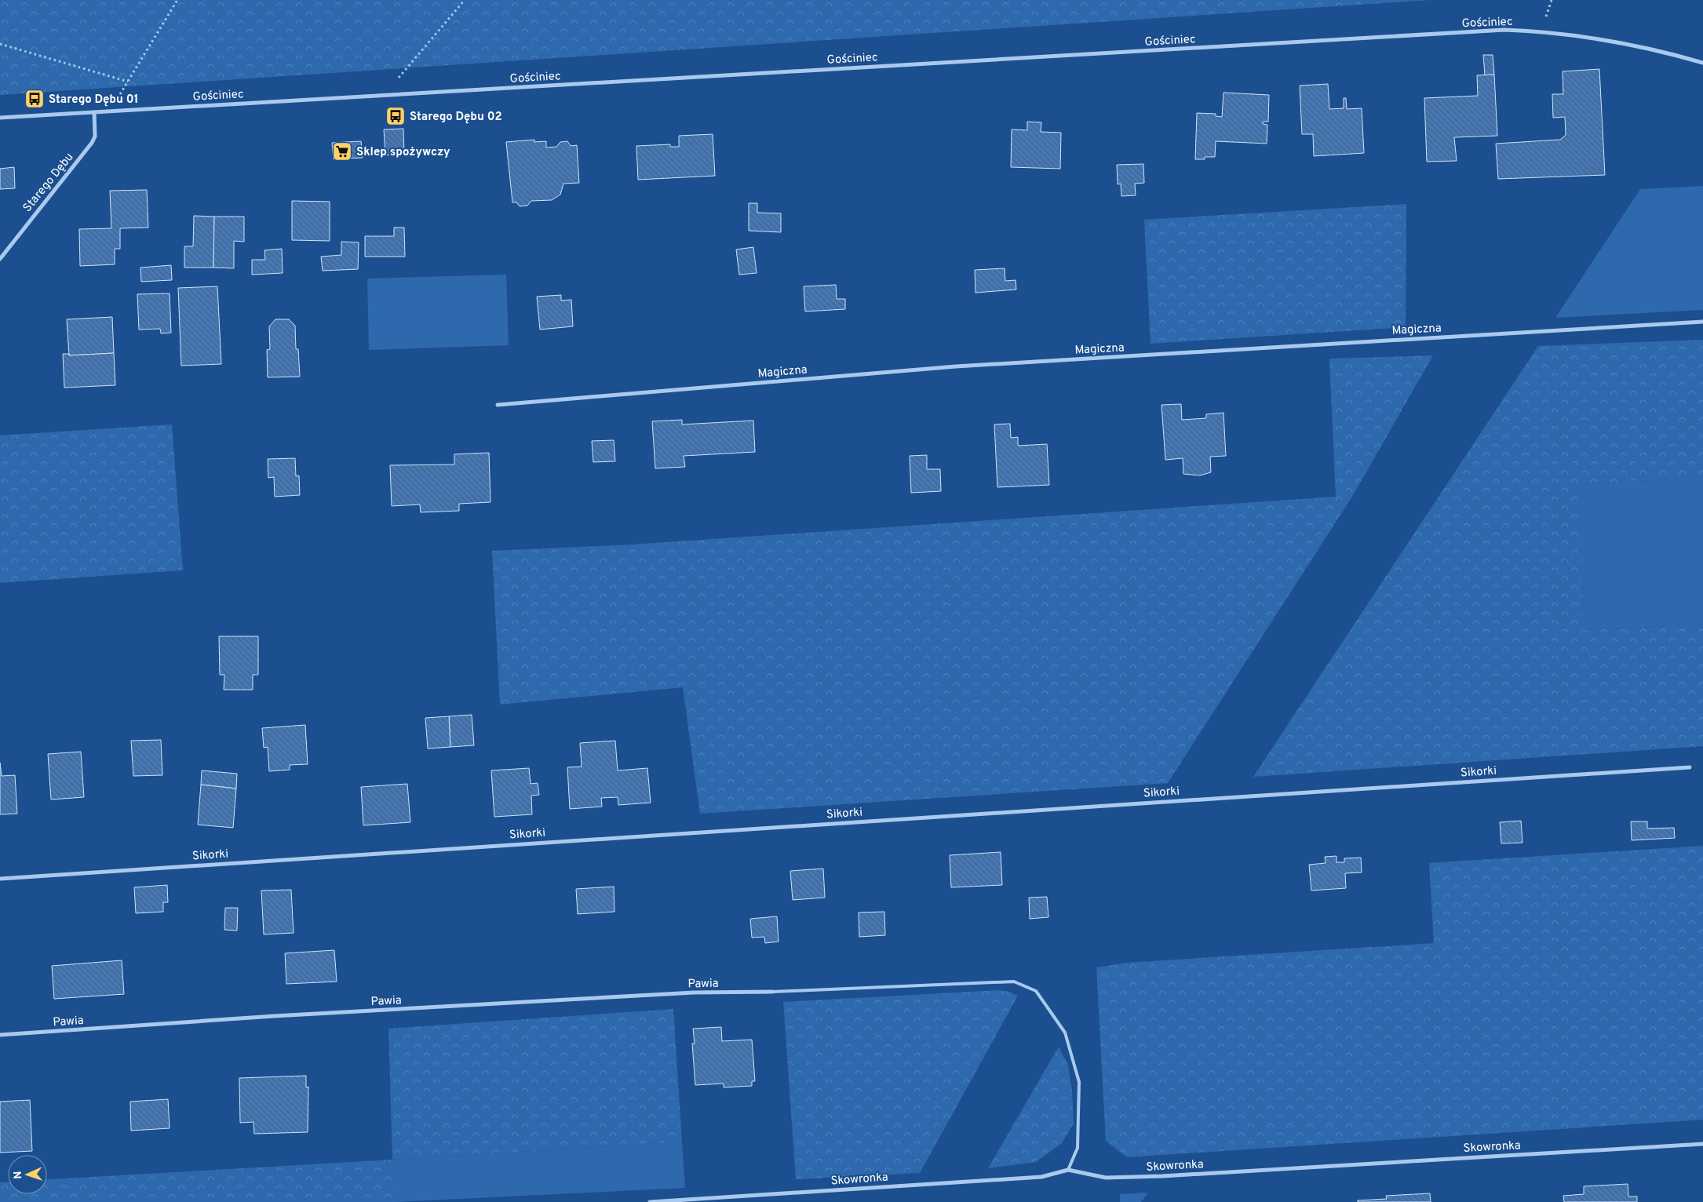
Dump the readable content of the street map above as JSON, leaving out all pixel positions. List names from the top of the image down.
{
  "streets": {
    "street": [
      "Gościniec",
      "Starego Dębu",
      "Magiczna",
      "Sikorki",
      "Pawia",
      "Skowronka"
    ]
  },
  "crossings": [
    ["Gościniec", "Starego Dębu"]
  ],
  "places": {
    "bus stop": ["Starego Dębu 01", "Starego Dębu 02"],
    "supermarket": ["Sklep spożywczy"]
  },
  "north": "left"
}
